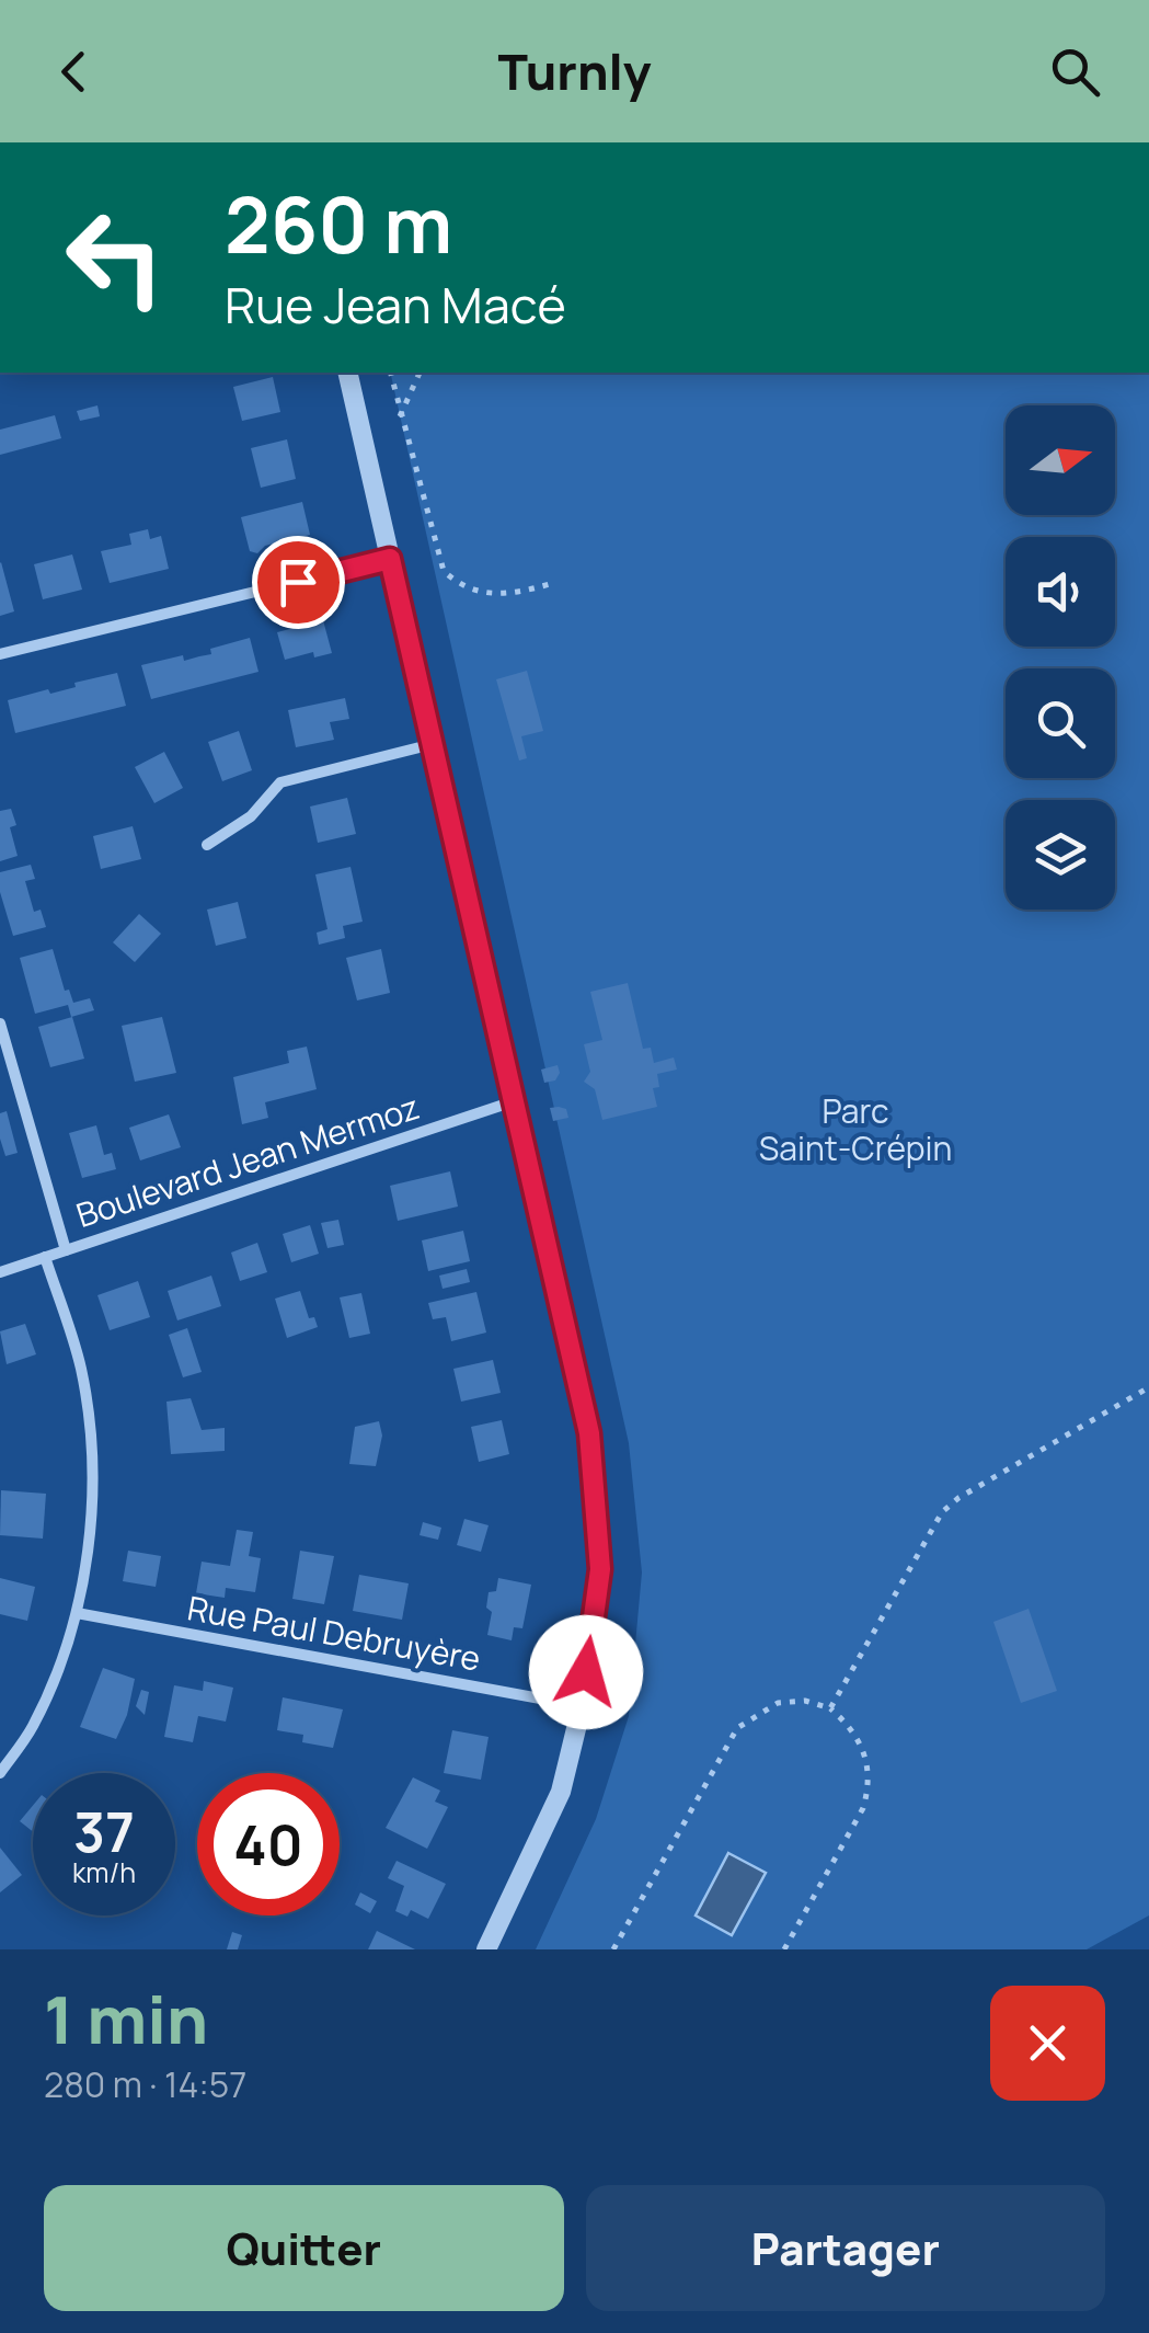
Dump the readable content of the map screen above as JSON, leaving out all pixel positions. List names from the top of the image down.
{
  "streets": {
    "street": ["Boulevard Jean Mermoz", "Rue Paul Debruyère"]
  },
  "parks": ["Parc Saint-Crépin"],
  "north": "right",
  "page": {
    "header": "Turnly",
    "turn": ["260 m", "Rue Jean Macé"],
    "speed": "37 km/h",
    "limit": "40",
    "heading": ["1 min", "280 m · 14:57"],
    "buttons": ["Quitter", "Partager"]
  }
}
